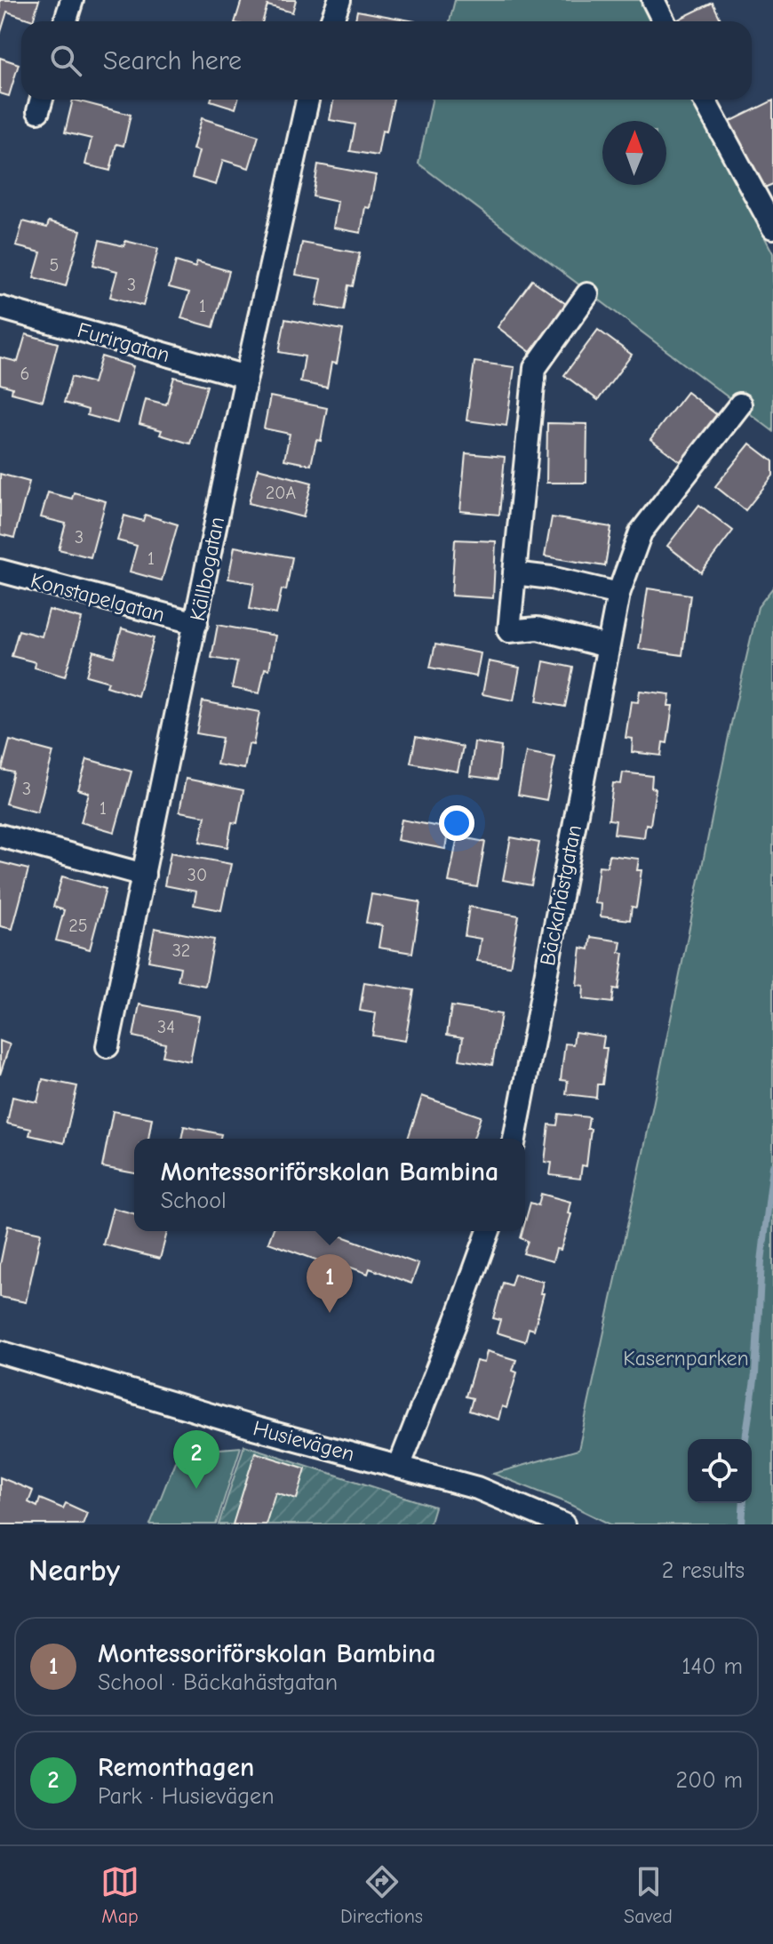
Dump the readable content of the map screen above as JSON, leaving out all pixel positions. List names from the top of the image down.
{
  "streets": {
    "street": [
      "Furirgatan",
      "Källbogatan",
      "Konstapelgatan",
      "Bäckahästgatan",
      "Husievägen"
    ]
  },
  "crossings": [
    ["Furirgatan", "Källbogatan"],
    ["Källbogatan", "Konstapelgatan"]
  ],
  "parks": ["Kasernparken"],
  "house_numbers": [
    "5",
    "3",
    "1",
    "6",
    "20A",
    "3",
    "1",
    "3",
    "1",
    "30",
    "25",
    "32",
    "34"
  ],
  "north": "top",
  "page": {
    "search": "Search here",
    "popup": ["Montessoriförskolan Bambina", "School"],
    "pins": ["1", "2"],
    "heading": ["Nearby", "2 results"],
    "list": [
      {
        "mark": "1",
        "name": "Montessoriförskolan Bambina",
        "note": "School · Bäckahästgatan",
        "value": "140 m"
      },
      {
        "mark": "2",
        "name": "Remonthagen",
        "note": "Park · Husievägen",
        "value": "200 m"
      }
    ],
    "nav": ["Map", "Directions", "Saved"]
  }
}
